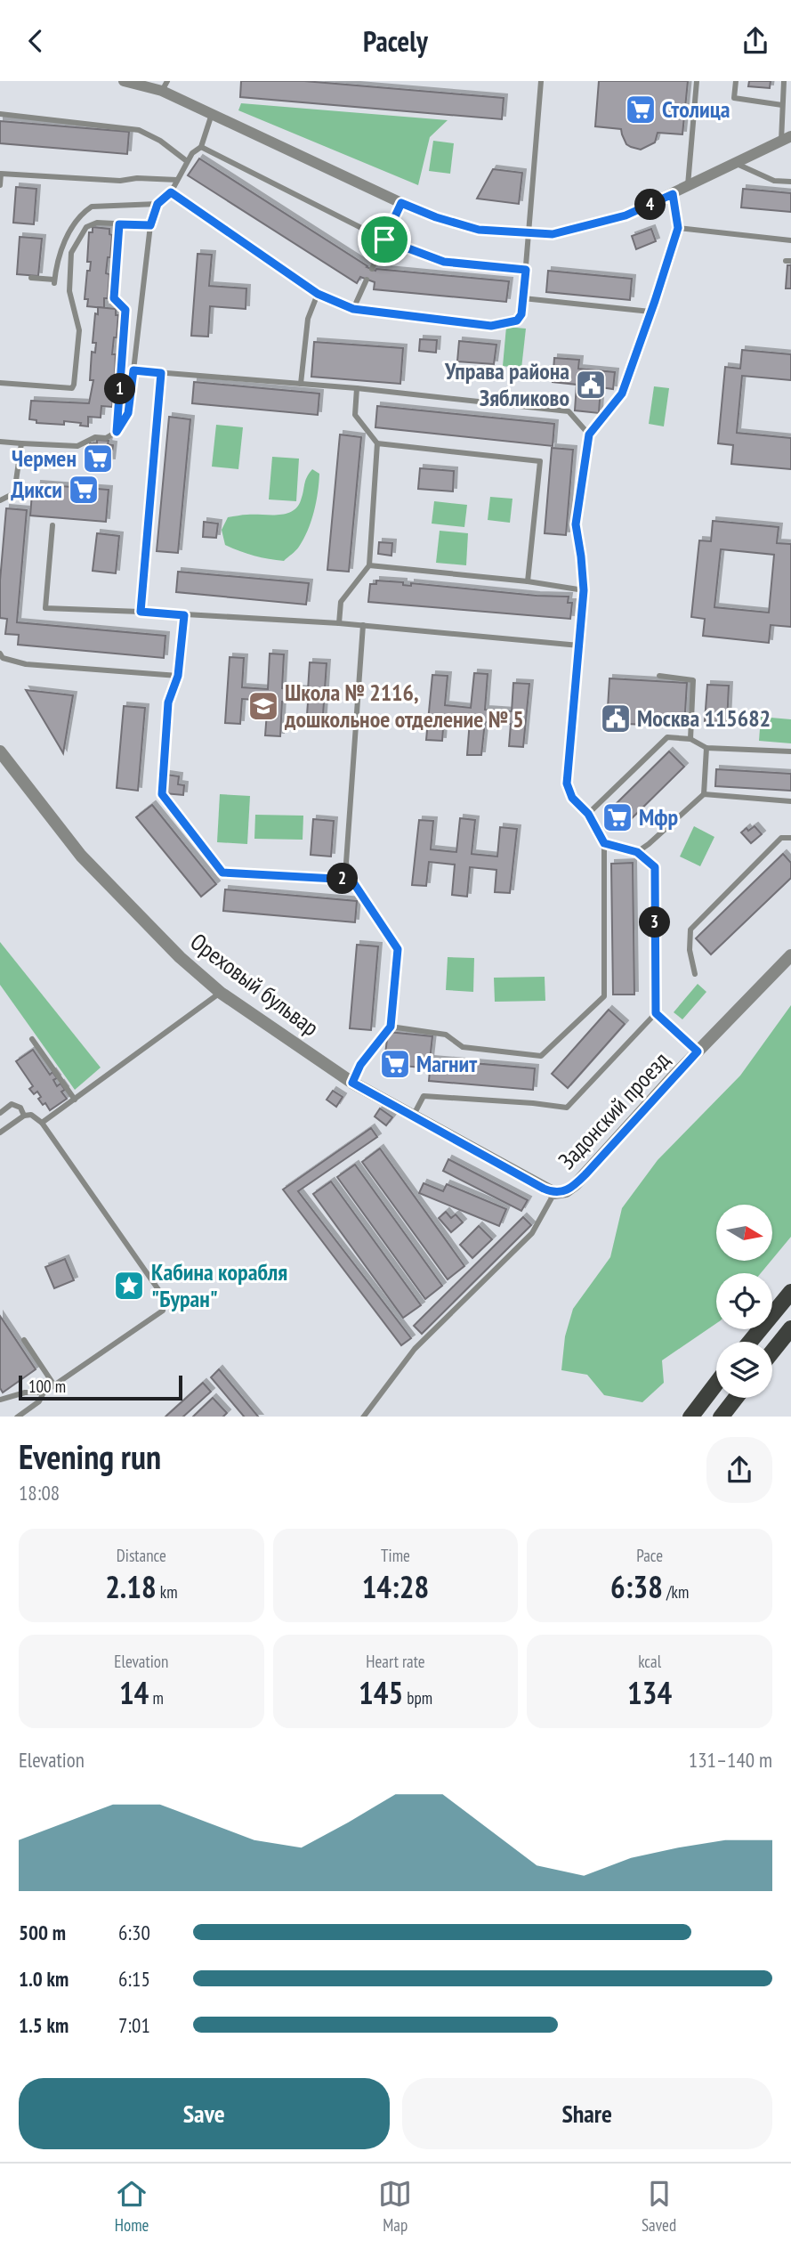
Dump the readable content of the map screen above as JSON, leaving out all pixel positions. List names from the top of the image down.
{
  "streets": {
    "street": ["Ореховый бульвар", "Задонский проезд"]
  },
  "crossings": [
    ["Ореховый бульвар", "Задонский проезд"]
  ],
  "places": {
    "supermarket": [
      "Столица",
      "Чермен",
      "Дикси",
      "Мфр",
      "Магнит"
    ],
    "public building": ["Управа района Зябликово", "Москва 115682"],
    "school or university": ["Школа № 2116, дошкольное отделение № 5"],
    "place": ["Кабина корабля \"Буран\""]
  },
  "scale_bar": "100 m",
  "north": "right",
  "page": {
    "header": "Pacely",
    "pins": [
      "4",
      "1",
      "2",
      "3"
    ],
    "scale": "100 m",
    "heading": ["Evening run", "18:08"],
    "stats": [
      ["Distance", "2.18 km"],
      ["Time", "14:28"],
      ["Pace", "6:38 /km"],
      ["Elevation", "14 m"],
      ["Heart rate", "145 bpm"],
      ["kcal", "134"]
    ],
    "chart": ["Elevation", "131–140 m"],
    "list": [
      {
        "name": "500 m",
        "note": "6:30"
      },
      {
        "name": "1.0 km",
        "note": "6:15"
      },
      {
        "name": "1.5 km",
        "note": "7:01"
      }
    ],
    "buttons": ["Save", "Share"],
    "tabs": ["Home", "Map", "Saved"]
  }
}
